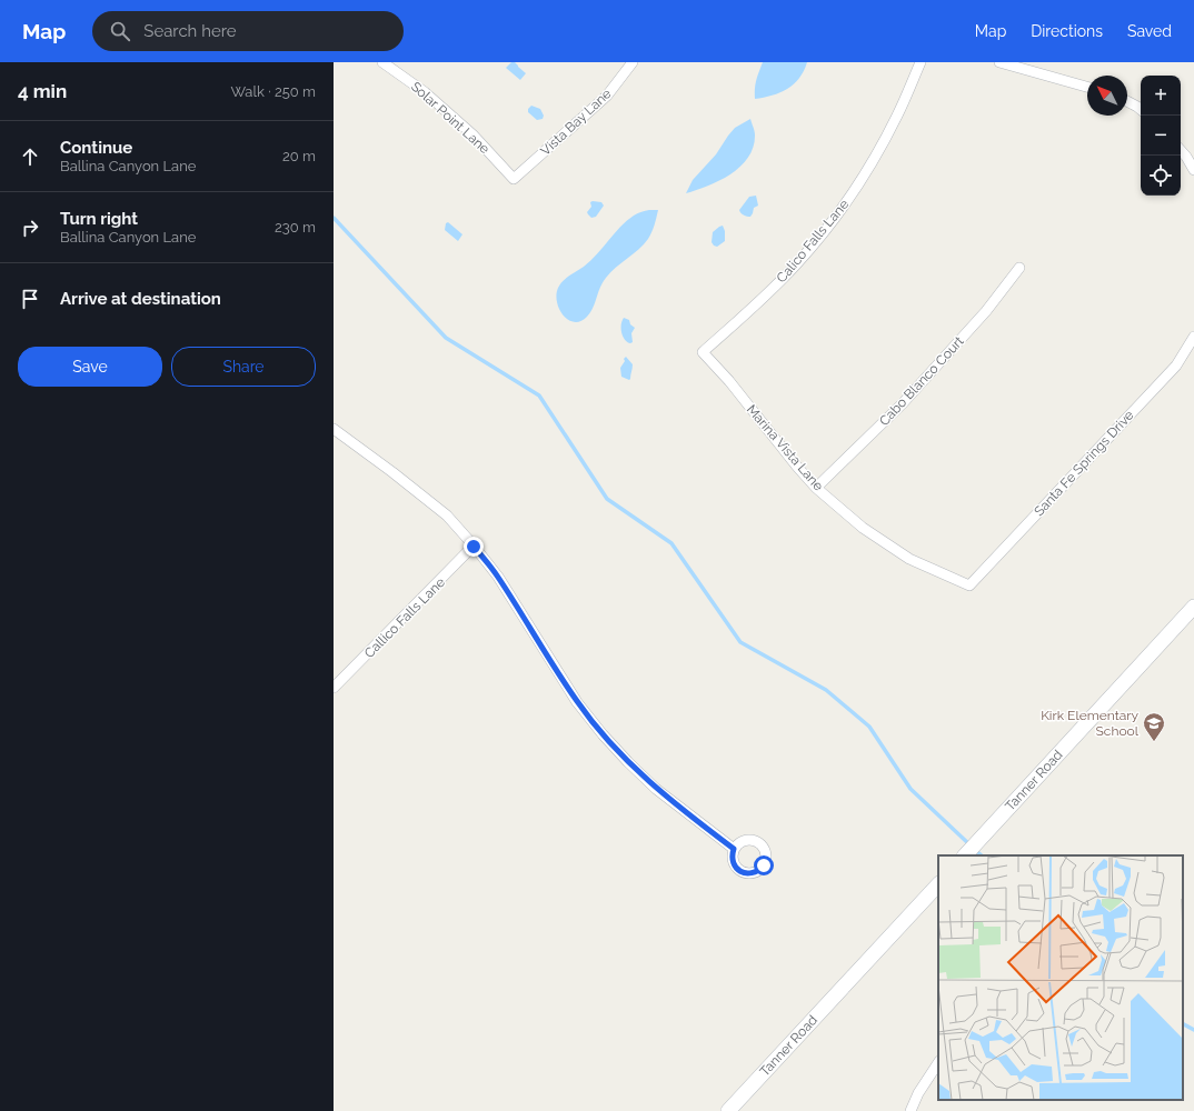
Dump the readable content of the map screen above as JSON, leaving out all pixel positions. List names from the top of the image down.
{
  "streets": {
    "main road": ["Tanner Road"],
    "street": [
      "Solar Point Lane",
      "Vista Bay Lane",
      "Calico Falls Lane",
      "Cabo Blanco Court",
      "Marina Vista Lane",
      "Santa Fe Springs Drive",
      "Callico Falls Lane"
    ]
  },
  "crossings": [
    ["Solar Point Lane", "Vista Bay Lane"],
    ["Calico Falls Lane", "Marina Vista Lane"],
    ["Cabo Blanco Court", "Marina Vista Lane"],
    ["Marina Vista Lane", "Santa Fe Springs Drive"]
  ],
  "places": {
    "school or university": ["Kirk Elementary School"]
  },
  "north": "top left",
  "page": {
    "header": "Map",
    "search": "Search here",
    "nav": ["Map", "Directions", "Saved"],
    "heading": ["4 min", "Walk · 250 m"],
    "map_buttons": ["+", "−"],
    "list": [
      ["Continue", "Ballina Canyon Lane", "20 m"],
      ["Turn right", "Ballina Canyon Lane", "230 m"],
      "Arrive at destination"
    ],
    "buttons": ["Save", "Share"]
  }
}
